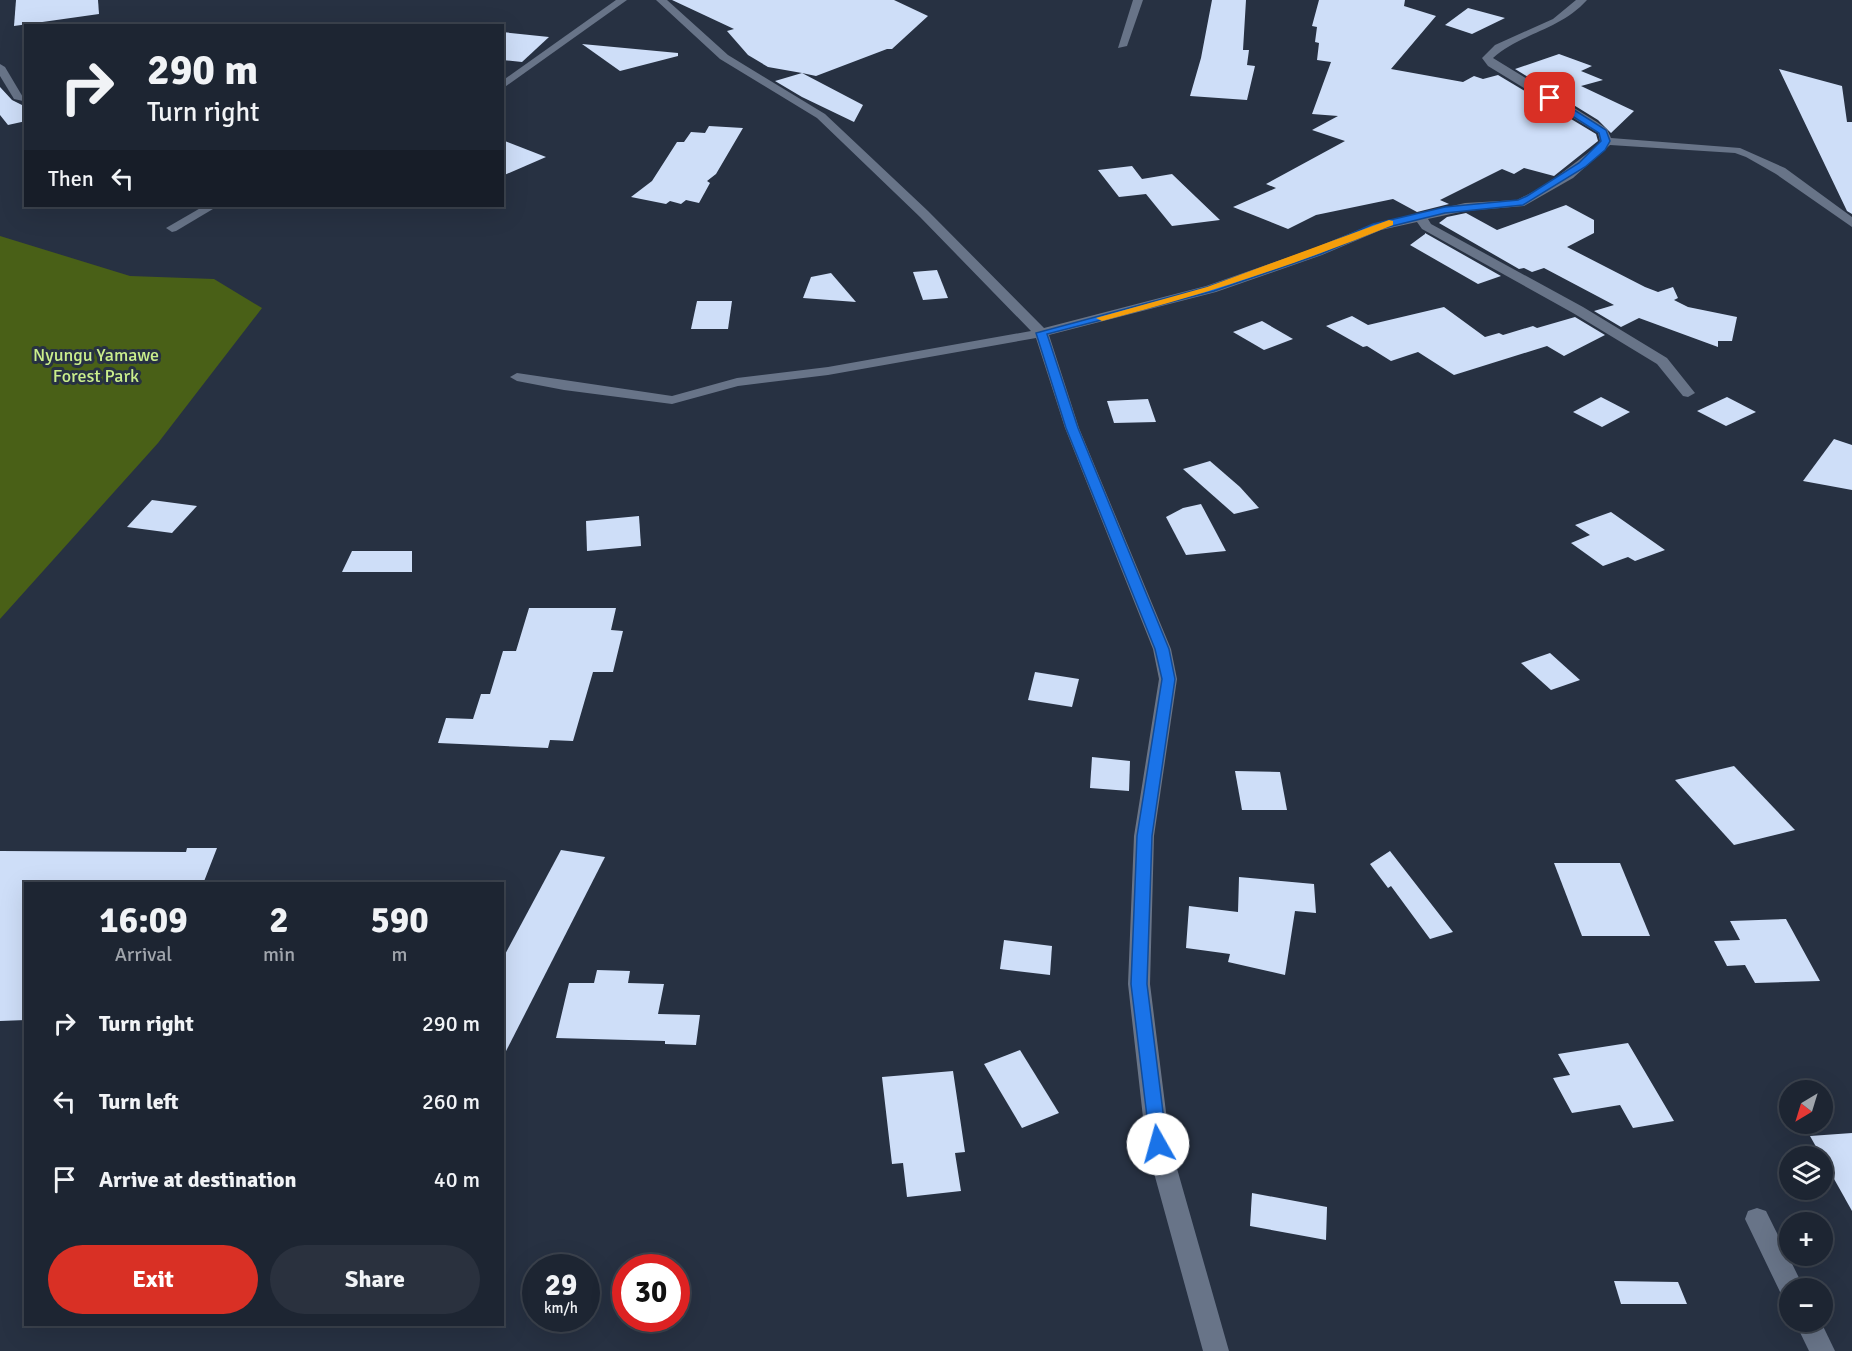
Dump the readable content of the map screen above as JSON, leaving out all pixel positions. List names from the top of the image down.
{
  "parks": ["Nyungu Yamawe Forest Park"],
  "north": "bottom left",
  "page": {
    "turn": ["290 m", "Turn right"],
    "then": "Then",
    "eta": [
      "16:09",
      "Arrival",
      "2",
      "min",
      "590",
      "m"
    ],
    "list": [
      {
        "name": "Turn right",
        "value": "290 m"
      },
      {
        "name": "Turn left",
        "value": "260 m"
      },
      {
        "name": "Arrive at destination",
        "value": "40 m"
      }
    ],
    "map_buttons": ["+", "−"],
    "buttons": ["Exit", "Share"],
    "speed": "29 km/h",
    "limit": "30"
  }
}
